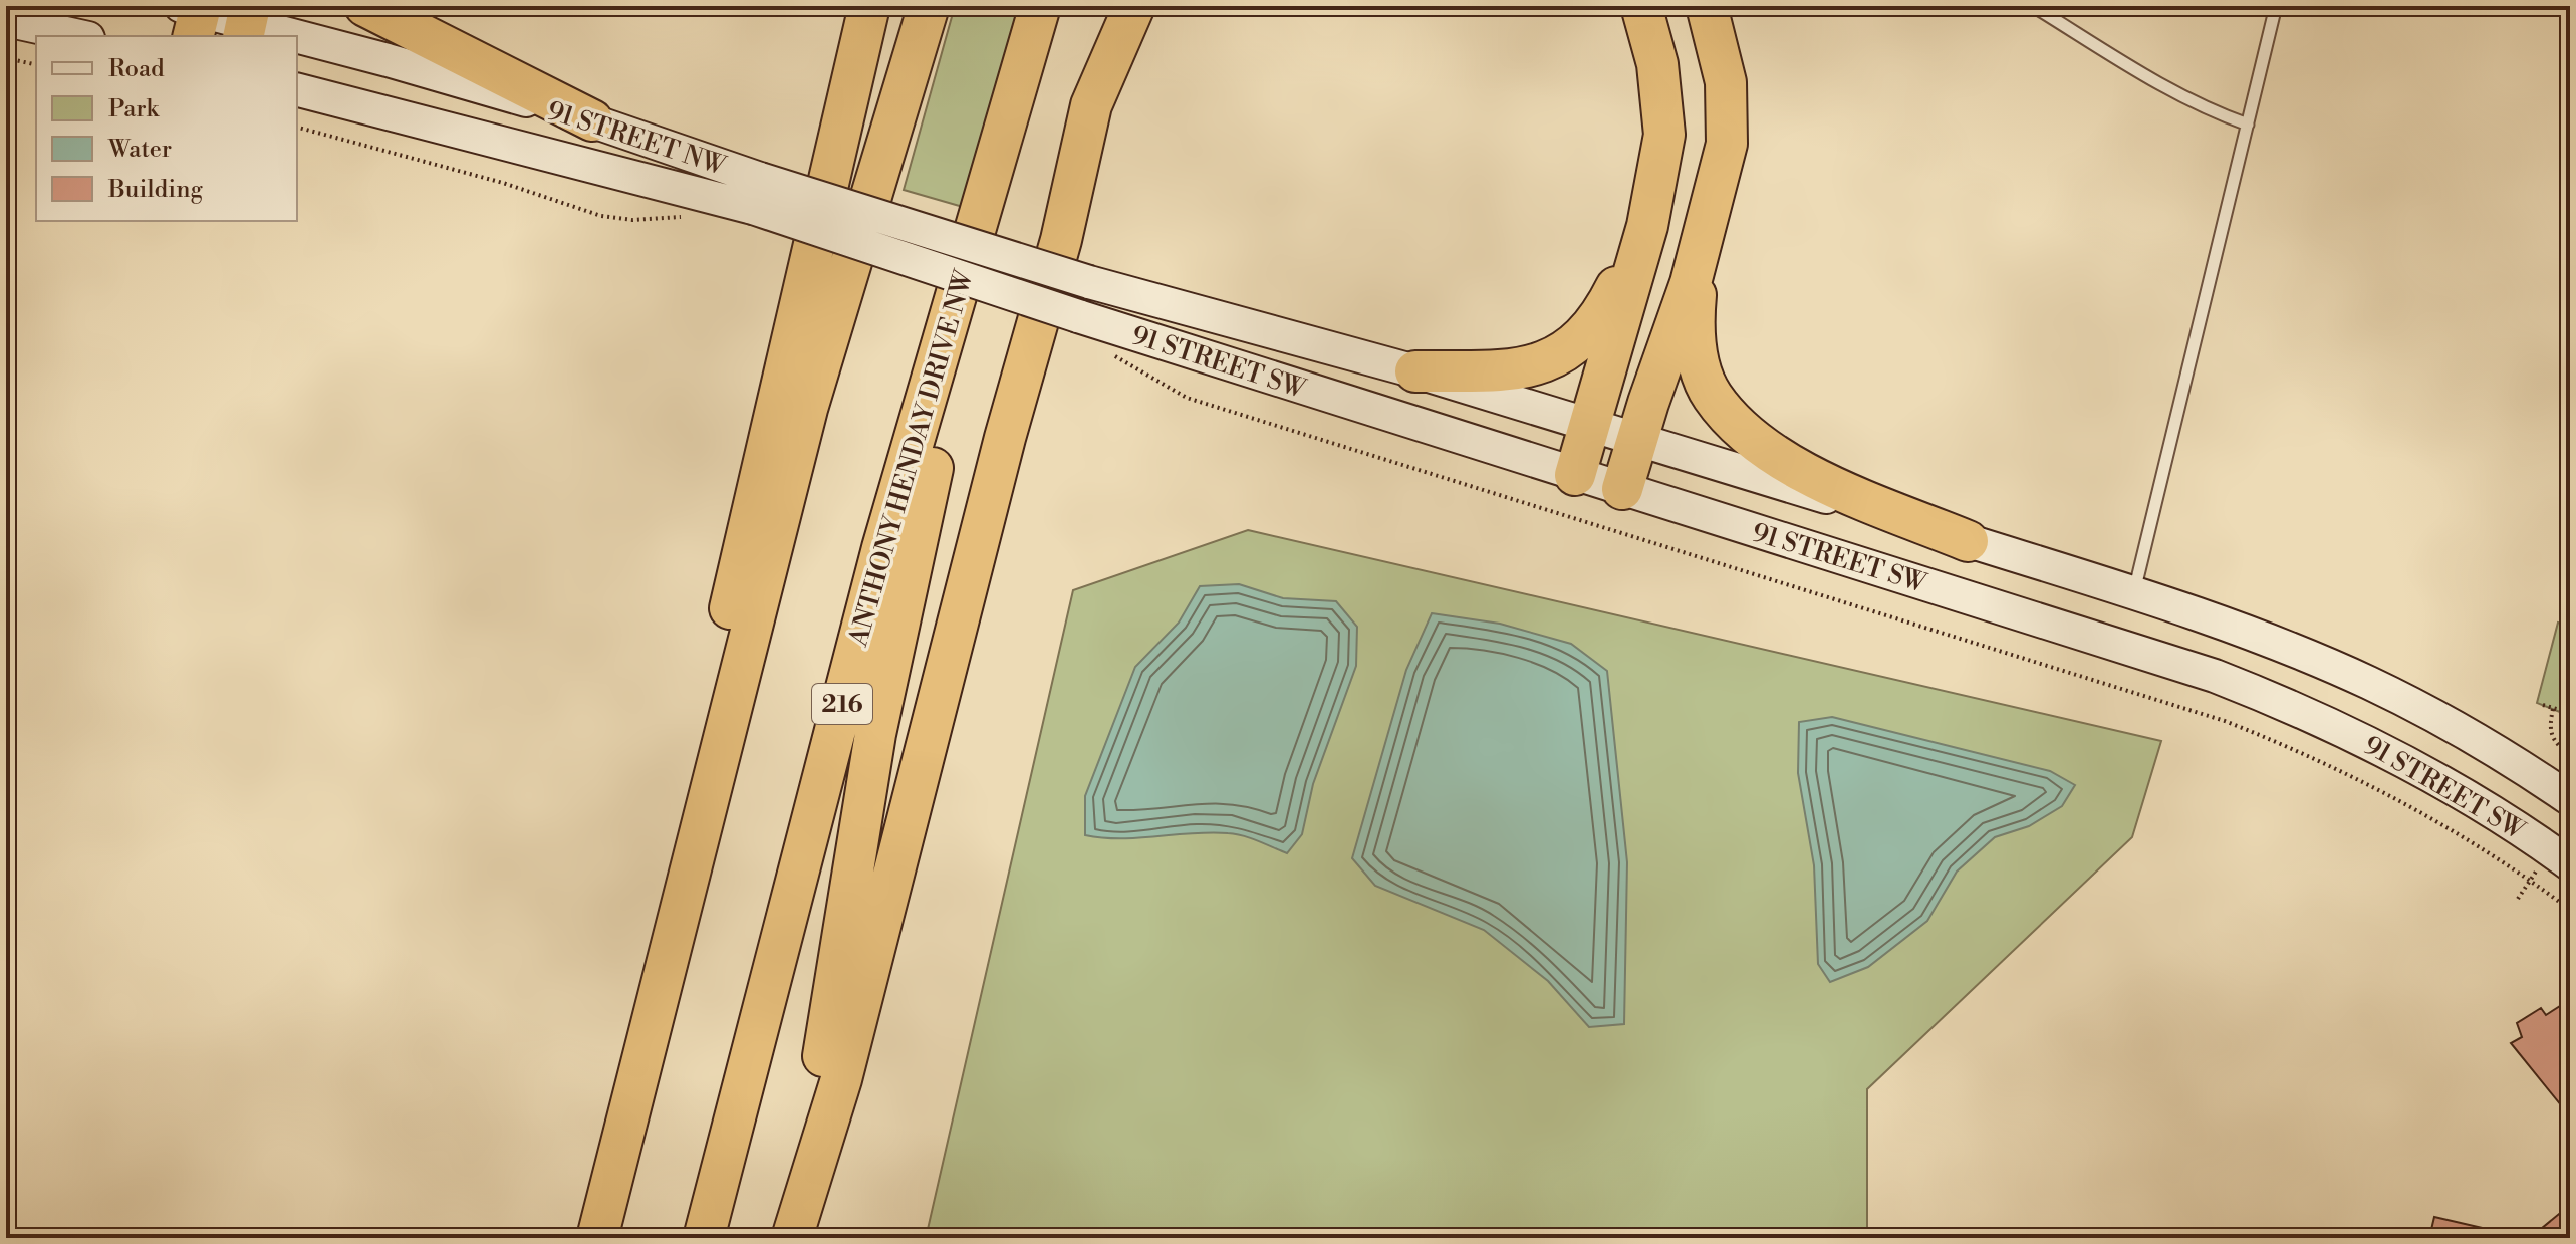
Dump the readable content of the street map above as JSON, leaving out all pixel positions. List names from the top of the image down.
{
  "streets": {
    "highway": ["ANTHONY HENDAY DRIVE NW", "216"],
    "main road": ["91 STREET NW", "91 STREET SW"]
  },
  "crossings": [
    ["91 STREET NW", "91 STREET SW"]
  ],
  "legend": [
    "Road",
    "Park",
    "Water",
    "Building"
  ]
}
